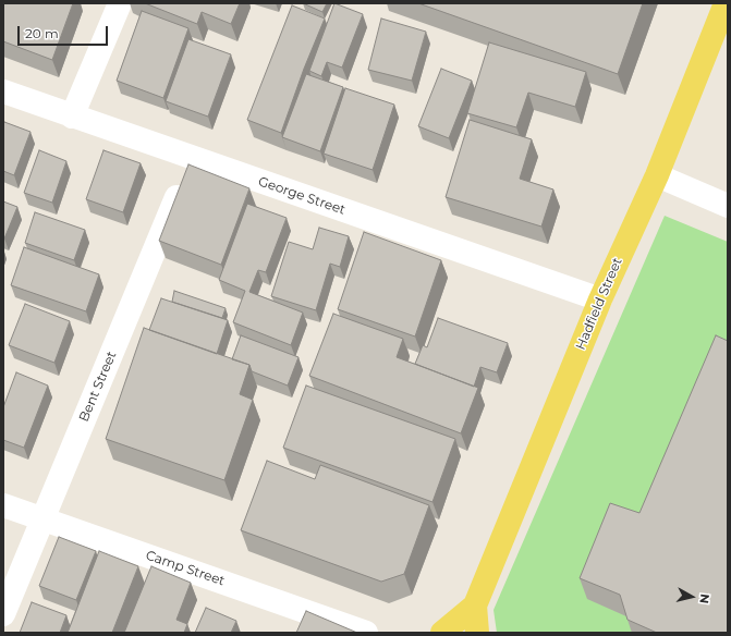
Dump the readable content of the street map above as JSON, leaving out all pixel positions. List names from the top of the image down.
{
  "streets": {
    "main road": ["Hadfield Street"],
    "street": ["George Street", "Bent Street", "Camp Street"]
  },
  "crossings": [
    ["George Street", "Hadfield Street"],
    ["George Street", "Bent Street"],
    ["Bent Street", "Camp Street"]
  ],
  "scale_bar": "20 m",
  "north": "right"
}
